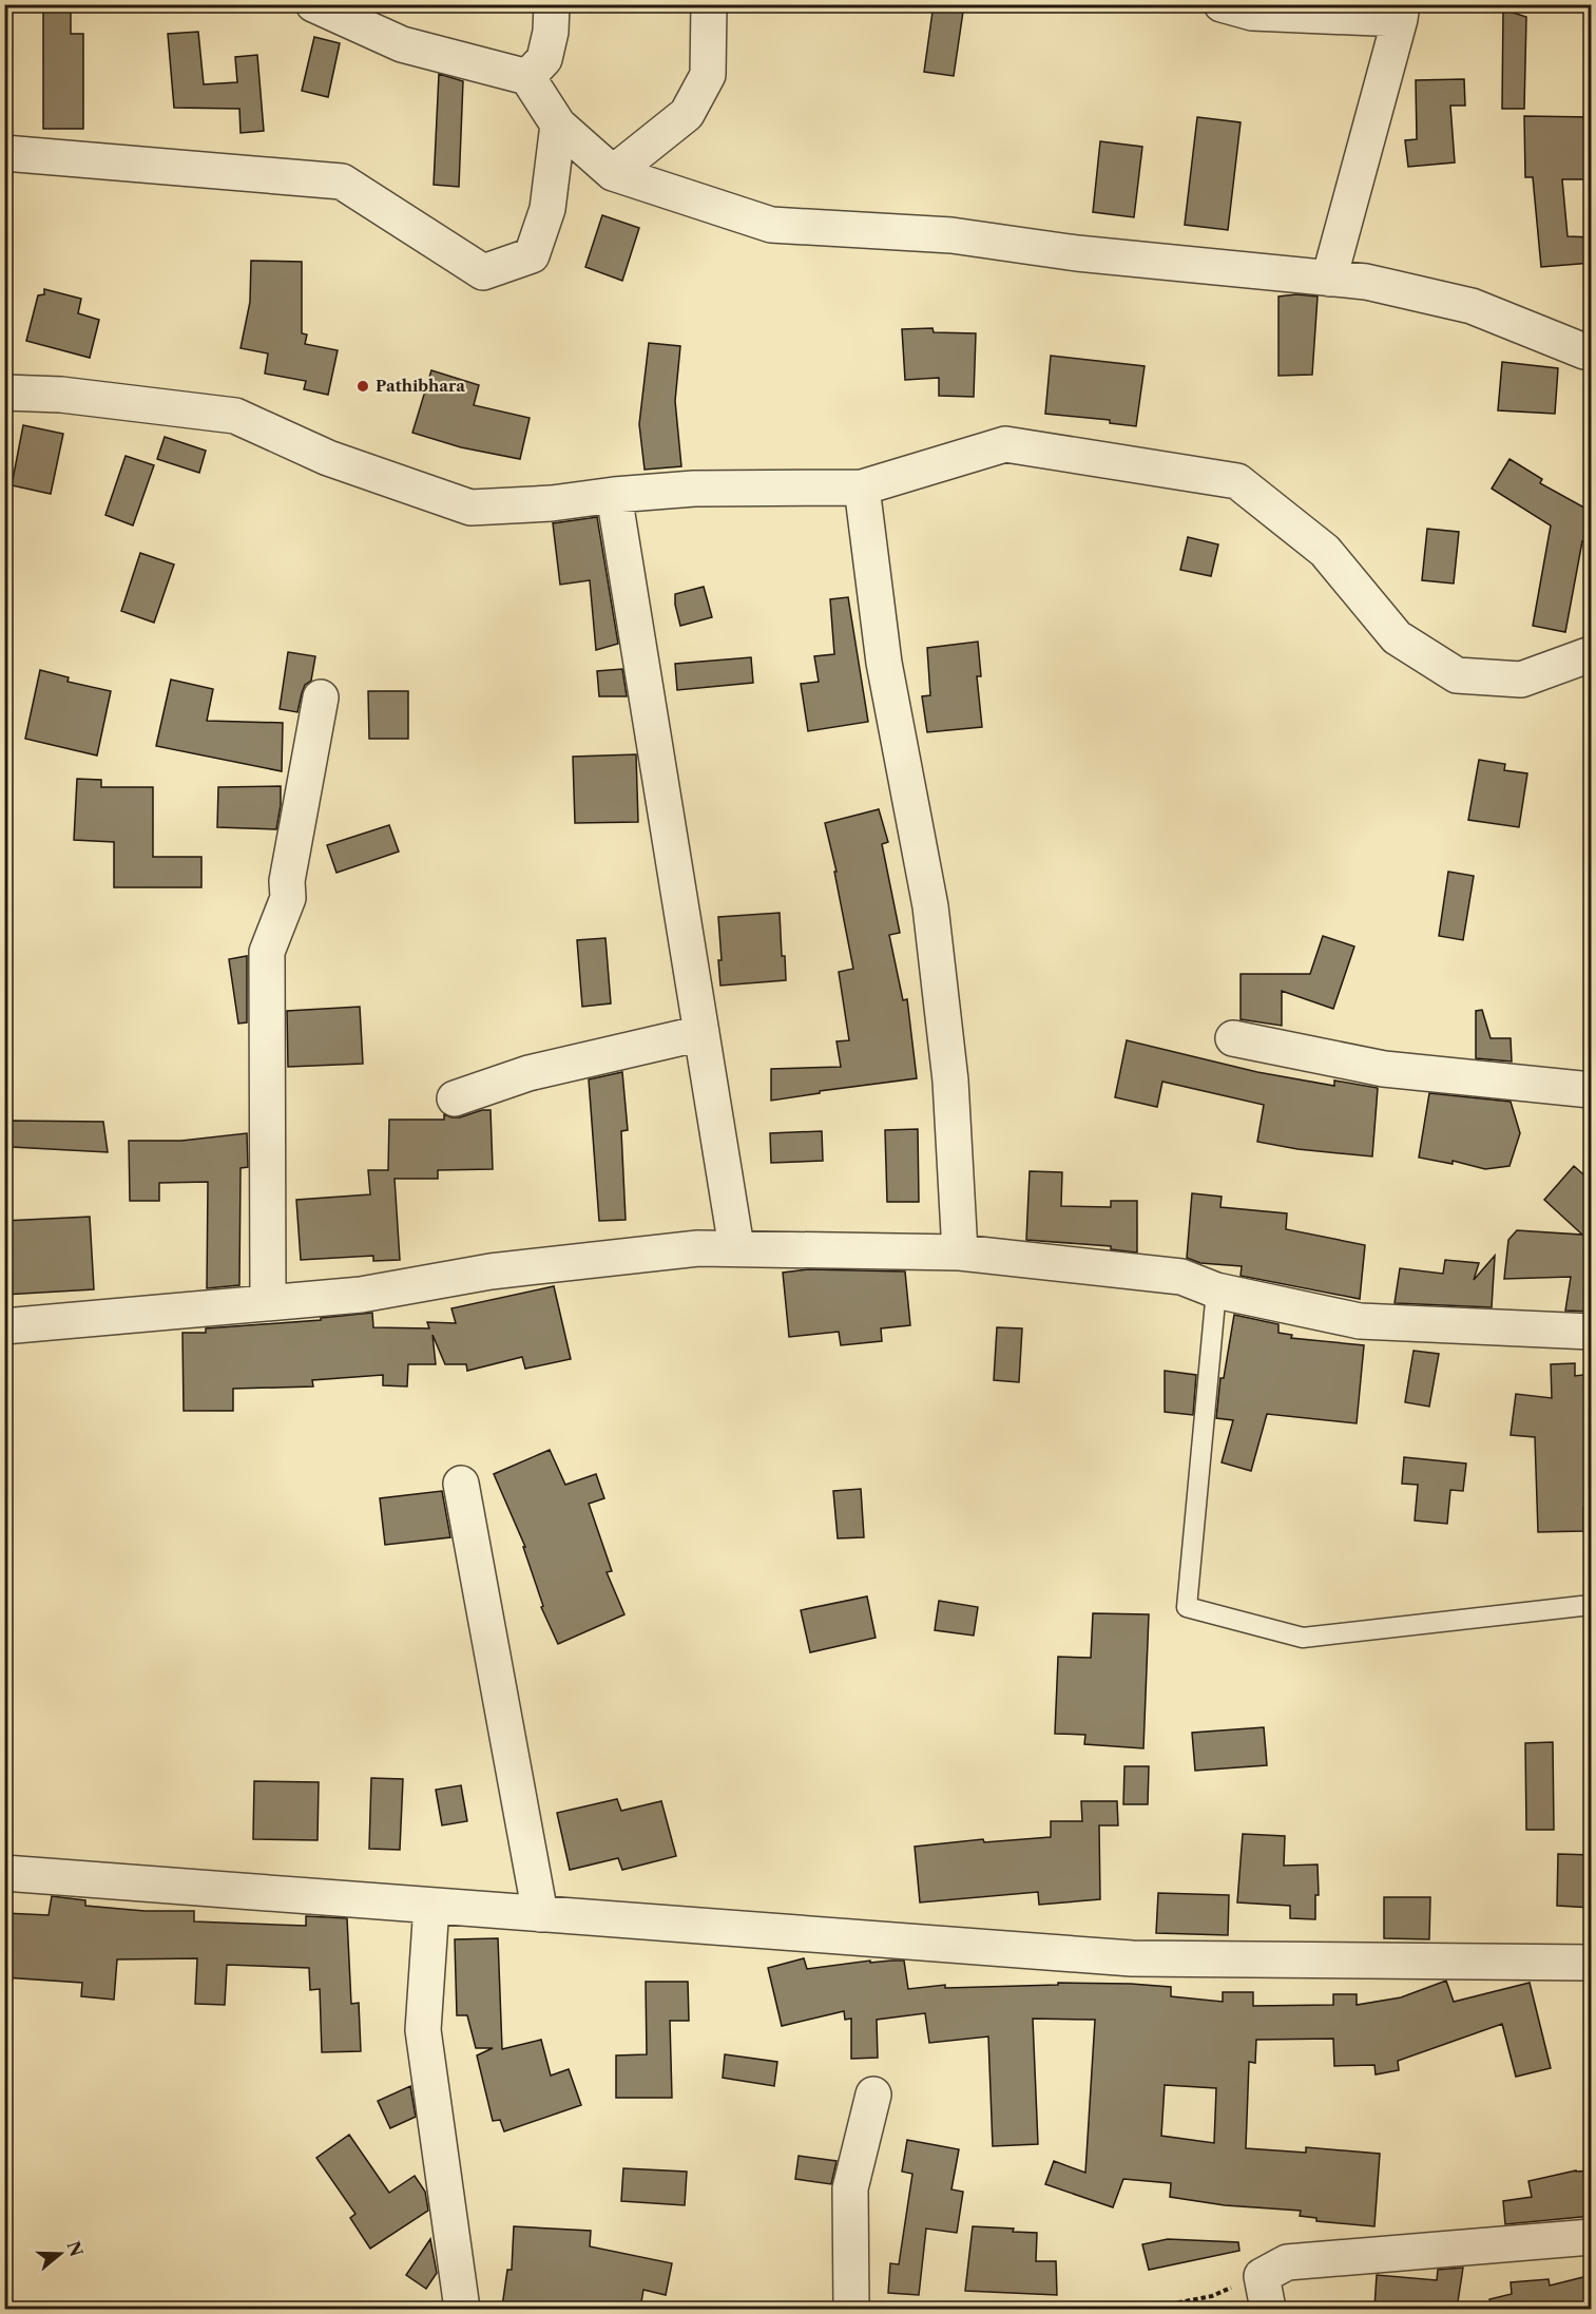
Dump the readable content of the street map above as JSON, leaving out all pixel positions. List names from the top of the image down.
{
  "places": ["Pathibhara"],
  "north": "right"
}
